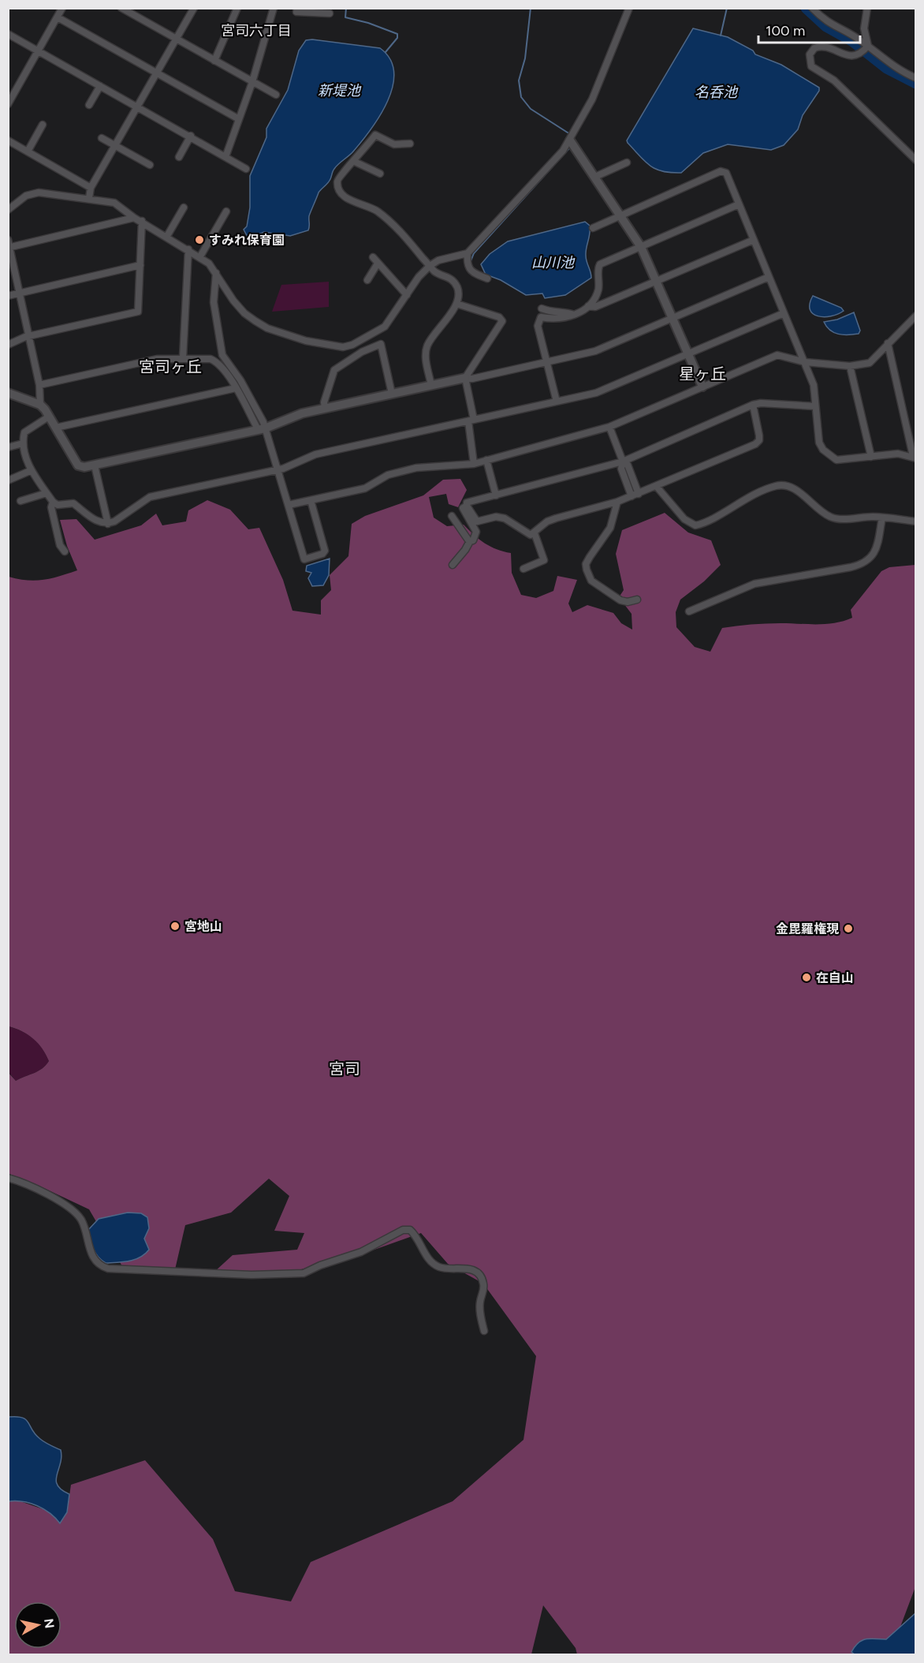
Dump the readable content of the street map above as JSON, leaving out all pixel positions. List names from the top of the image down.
{
  "districts": [
    "宮司六丁目",
    "宮司ヶ丘",
    "星ヶ丘",
    "宮司"
  ],
  "water": ["新堤池", "名呑池", "山川池"],
  "places": [
    "すみれ保育園",
    "宮地山",
    "金毘羅権現",
    "在自山"
  ],
  "scale_bar": "100 m",
  "north": "right"
}
